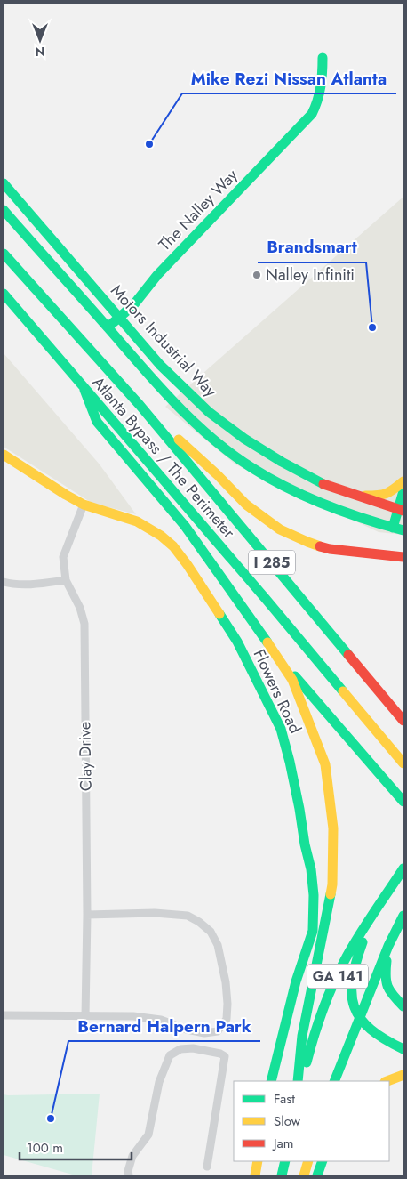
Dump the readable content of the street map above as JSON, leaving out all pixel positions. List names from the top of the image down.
{
  "streets": {
    "main road": [
      "The Nalley Way",
      "Motors Industrial Way",
      "Atlanta Bypass / The Perimeter",
      "I 285",
      "Flowers Road",
      "GA 141"
    ],
    "street": ["Clay Drive"]
  },
  "crossings": [
    ["The Nalley Way", "Motors Industrial Way"],
    ["Flowers Road", "Clay Drive"]
  ],
  "places": [
    "Mike Rezi Nissan Atlanta",
    "Nalley Infiniti",
    "Brandsmart",
    "Bernard Halpern Park"
  ],
  "legend": ["Fast", "Slow", "Jam"],
  "scale_bar": "100 m",
  "north": "bottom"
}
